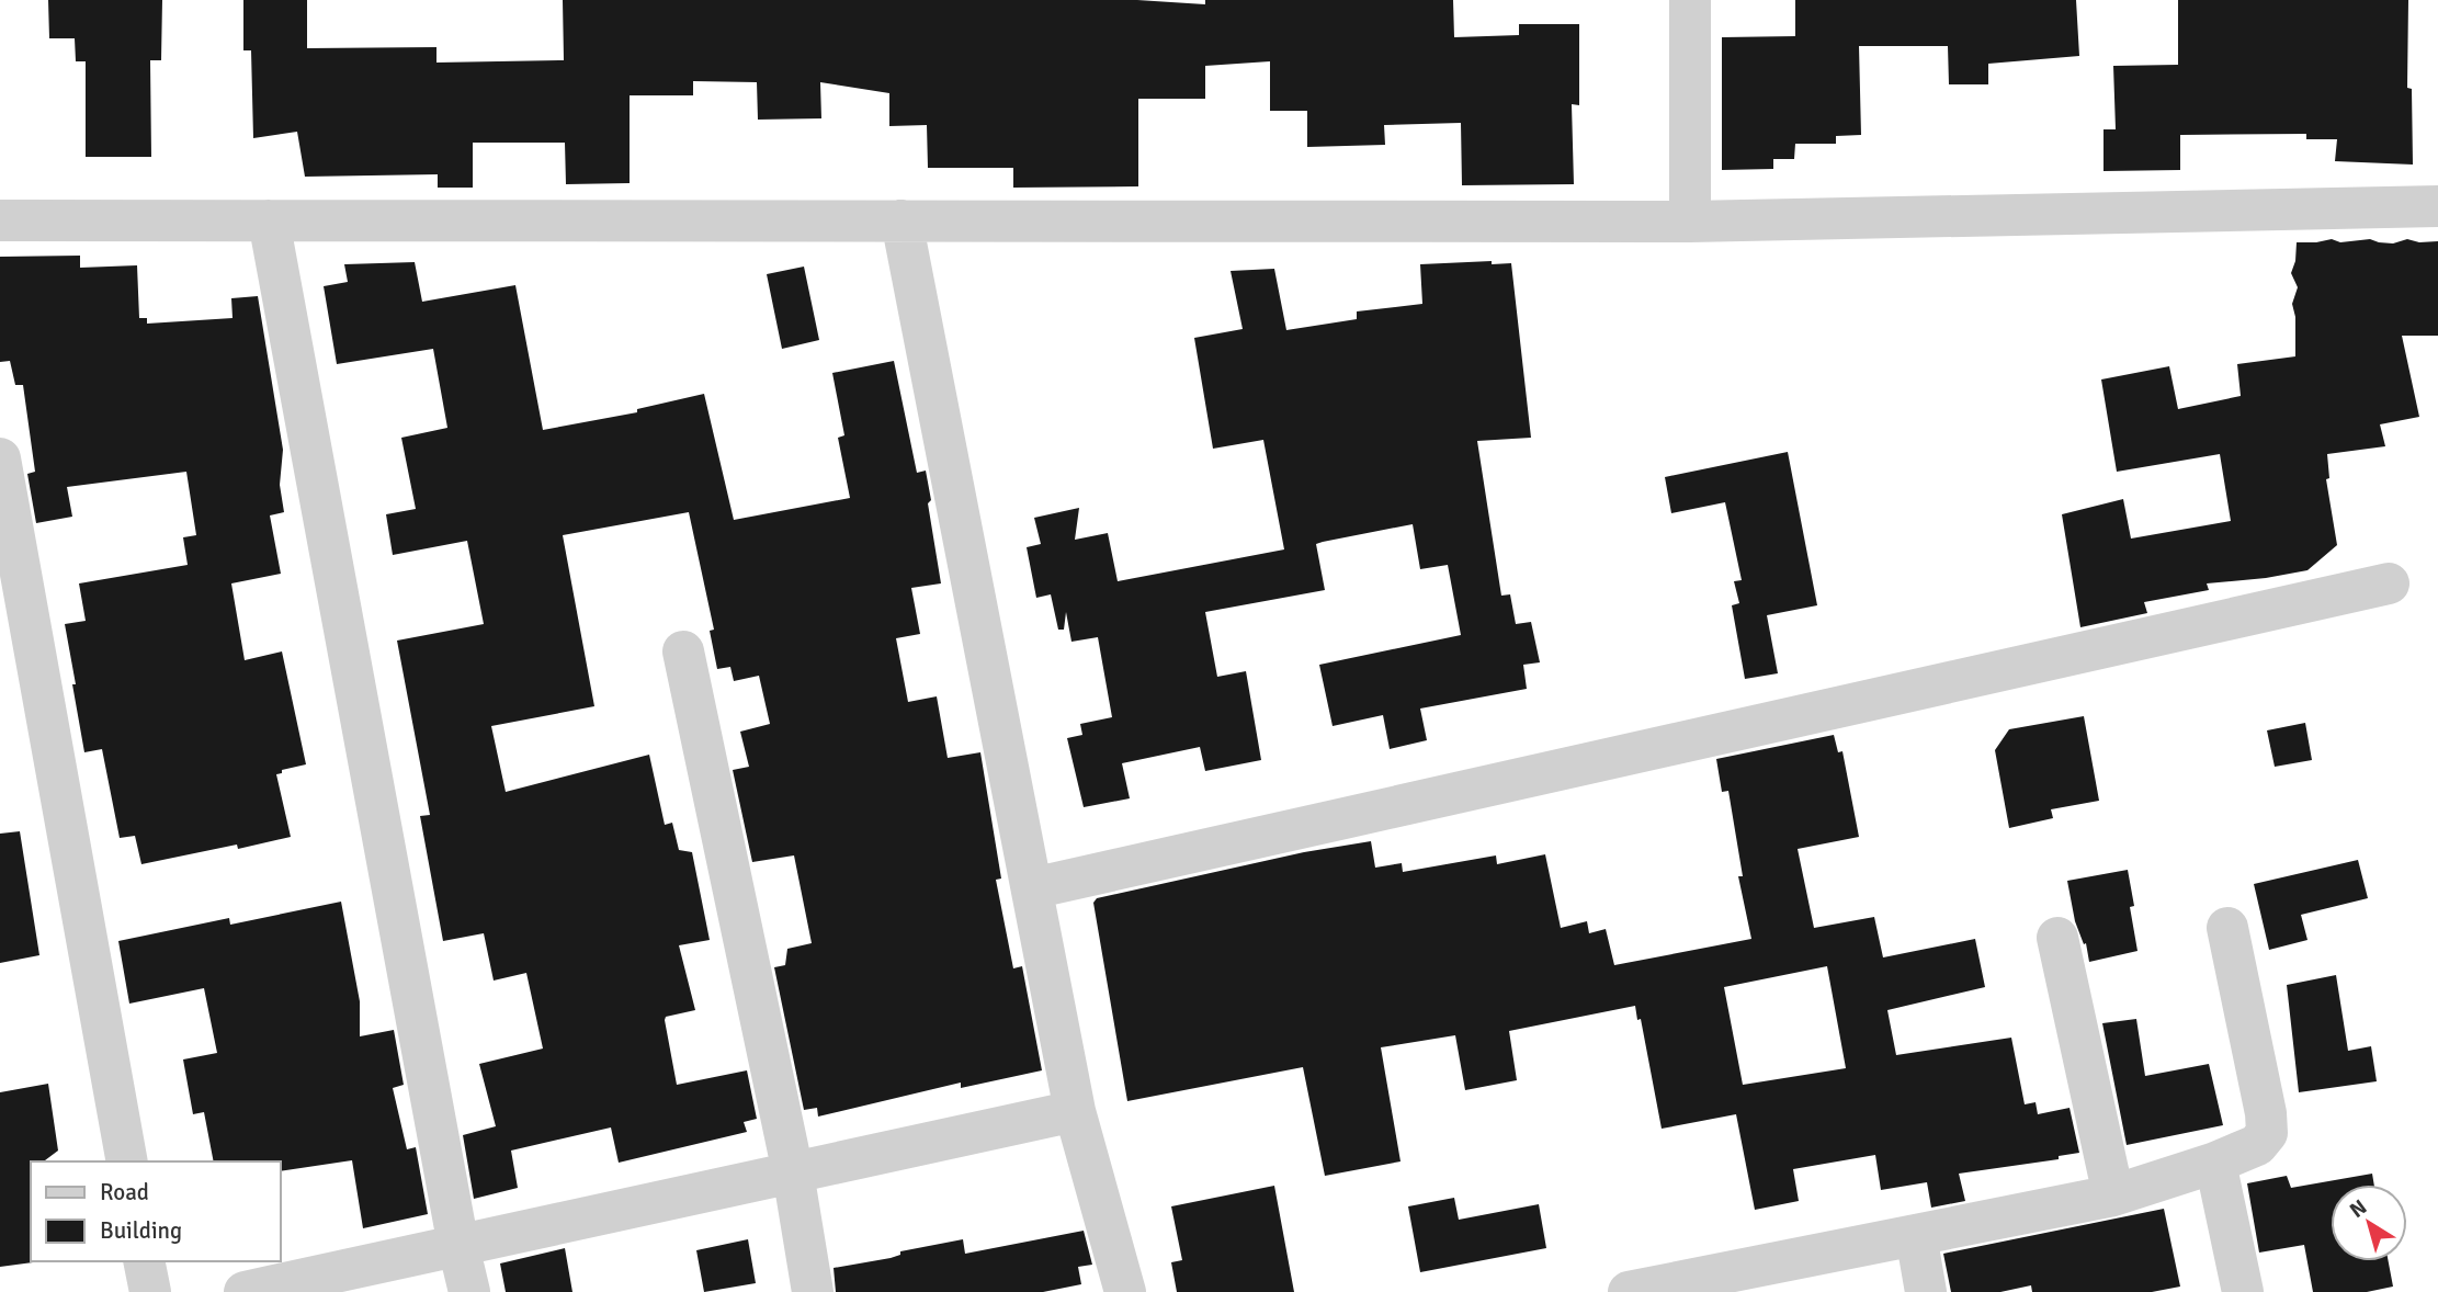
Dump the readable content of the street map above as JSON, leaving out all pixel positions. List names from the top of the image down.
{
  "legend": ["Road", "Building"],
  "north": "top left"
}
